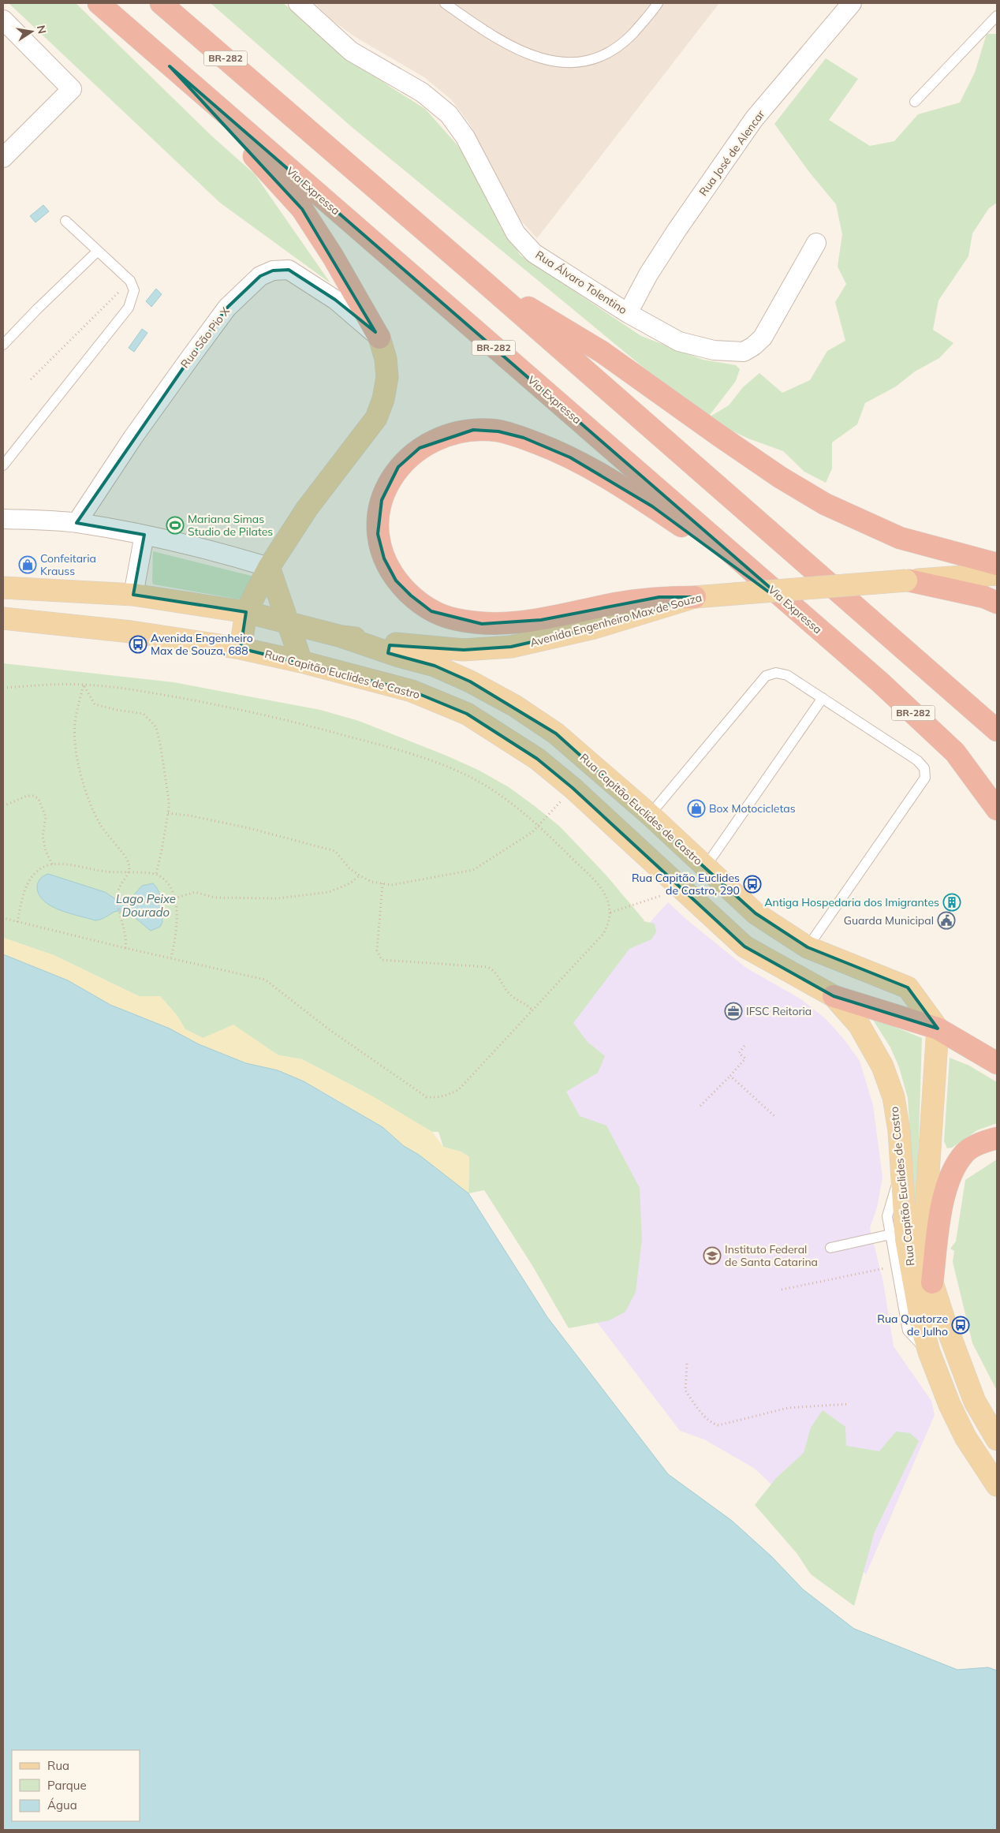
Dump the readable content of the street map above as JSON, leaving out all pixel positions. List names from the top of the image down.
{
  "streets": {
    "highway": ["BR-282", "Via Expressa"],
    "main road": ["Avenida Engenheiro Max de Souza", "Rua Capitão Euclides de Castro"],
    "street": ["Rua José de Alencar", "Rua Álvaro Tolentino", "Rua São Pio X"]
  },
  "crossings": [
    ["Rua José de Alencar", "Rua Álvaro Tolentino"],
    ["Avenida Engenheiro Max de Souza", "Rua Capitão Euclides de Castro"]
  ],
  "water": ["Lago Peixe Dourado"],
  "places": {
    "sports": ["Mariana Simas Studio de Pilates"],
    "shop": ["Confeitaria Krauss", "Box Motocicletas"],
    "bus stop": ["Avenida Engenheiro Max de Souza, 688", "Rua Capitão Euclides de Castro, 290", "Rua Quatorze de Julho"],
    "building": ["Antiga Hospedaria dos Imigrantes"],
    "public building": ["Guarda Municipal"],
    "office": ["IFSC Reitoria"],
    "school or university": ["Instituto Federal de Santa Catarina"]
  },
  "legend": ["Rua", "Parque", "Água"],
  "north": "right"
}
